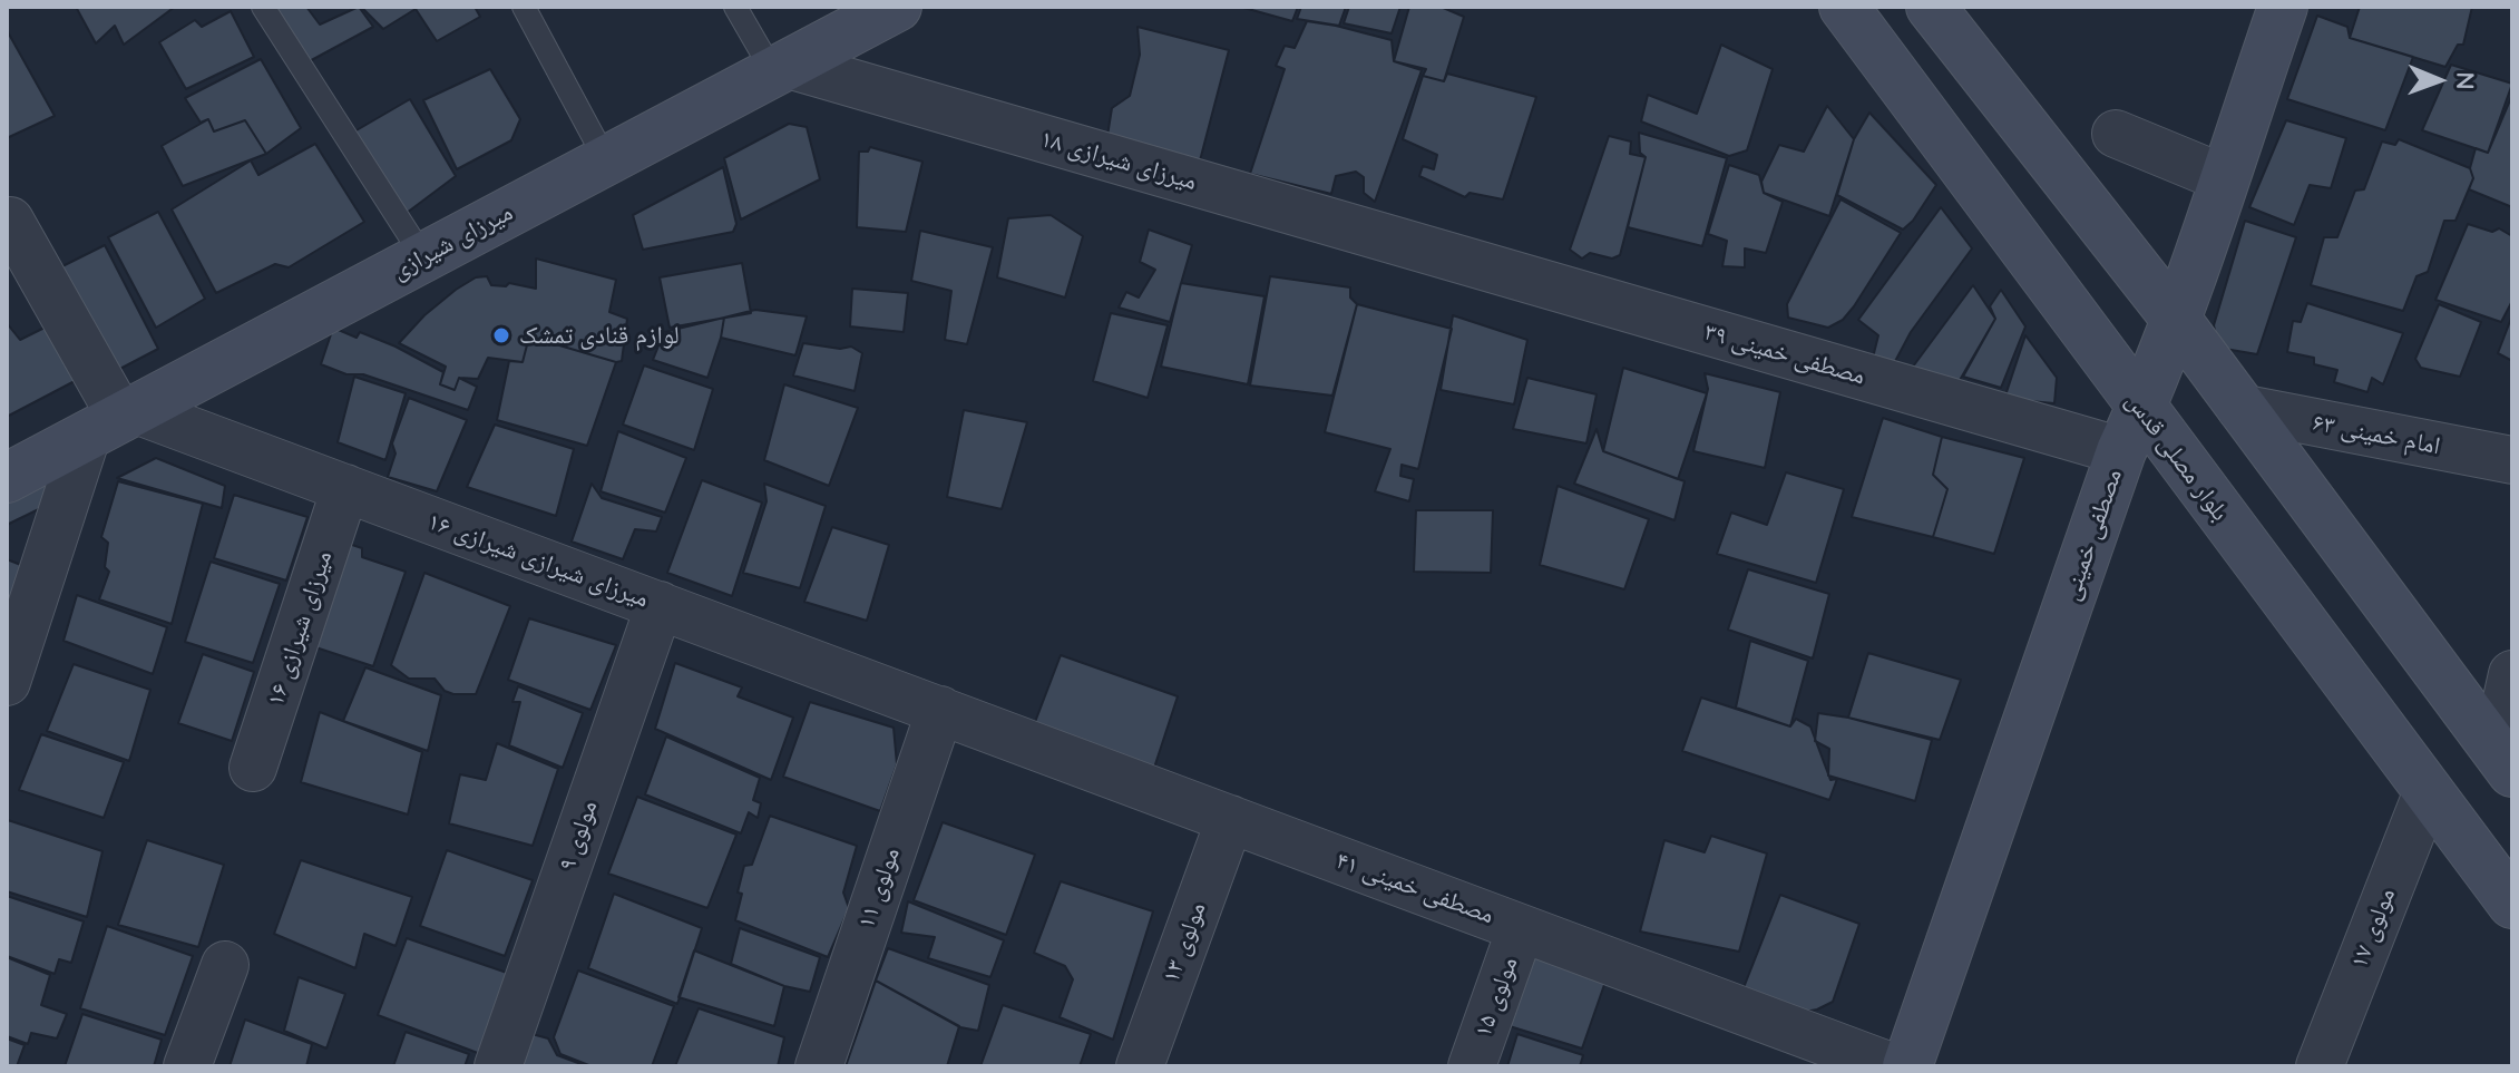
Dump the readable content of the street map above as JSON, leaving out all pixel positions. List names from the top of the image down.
{
  "streets": {
    "main road": ["میرزای شیرازی", "بلوار مصلی قدس", "مصطفی خمینی"],
    "street": [
      "میرزای شیرازی ۱۸",
      "مصطفی خمینی ۳۹",
      "امام خمینی ۶۳",
      "میرزای شیرازی شیرازی ۱۶",
      "میرزای شیرازی ۱۶",
      "مولوی ۹",
      "مولوی ۱۱",
      "مصطفی خمینی ۴۱",
      "مولوی ۱۷",
      "مولوی ۱۳",
      "مولوی ۱۵"
    ]
  },
  "crossings": [
    ["میرزای شیرازی ۱۸", "میرزای شیرازی"],
    ["میرزای شیرازی ۱۸", "مصطفی خمینی ۳۹"],
    ["میرزای شیرازی", "میرزای شیرازی شیرازی ۱۶"],
    ["مصطفی خمینی ۳۹", "بلوار مصلی قدس"],
    ["مصطفی خمینی ۳۹", "مصطفی خمینی"],
    ["بلوار مصلی قدس", "مصطفی خمینی"],
    ["بلوار مصلی قدس", "مولوی ۱۷"],
    ["میرزای شیرازی شیرازی ۱۶", "میرزای شیرازی ۱۶"],
    ["میرزای شیرازی شیرازی ۱۶", "مولوی ۹"],
    ["میرزای شیرازی شیرازی ۱۶", "مولوی ۱۱"],
    ["میرزای شیرازی شیرازی ۱۶", "مصطفی خمینی ۴۱"],
    ["مولوی ۱۱", "مصطفی خمینی ۴۱"],
    ["مصطفی خمینی ۴۱", "مولوی ۱۳"],
    ["مصطفی خمینی ۴۱", "مولوی ۱۵"]
  ],
  "places": ["لوازم قنادی تمشک"],
  "north": "right"
}
